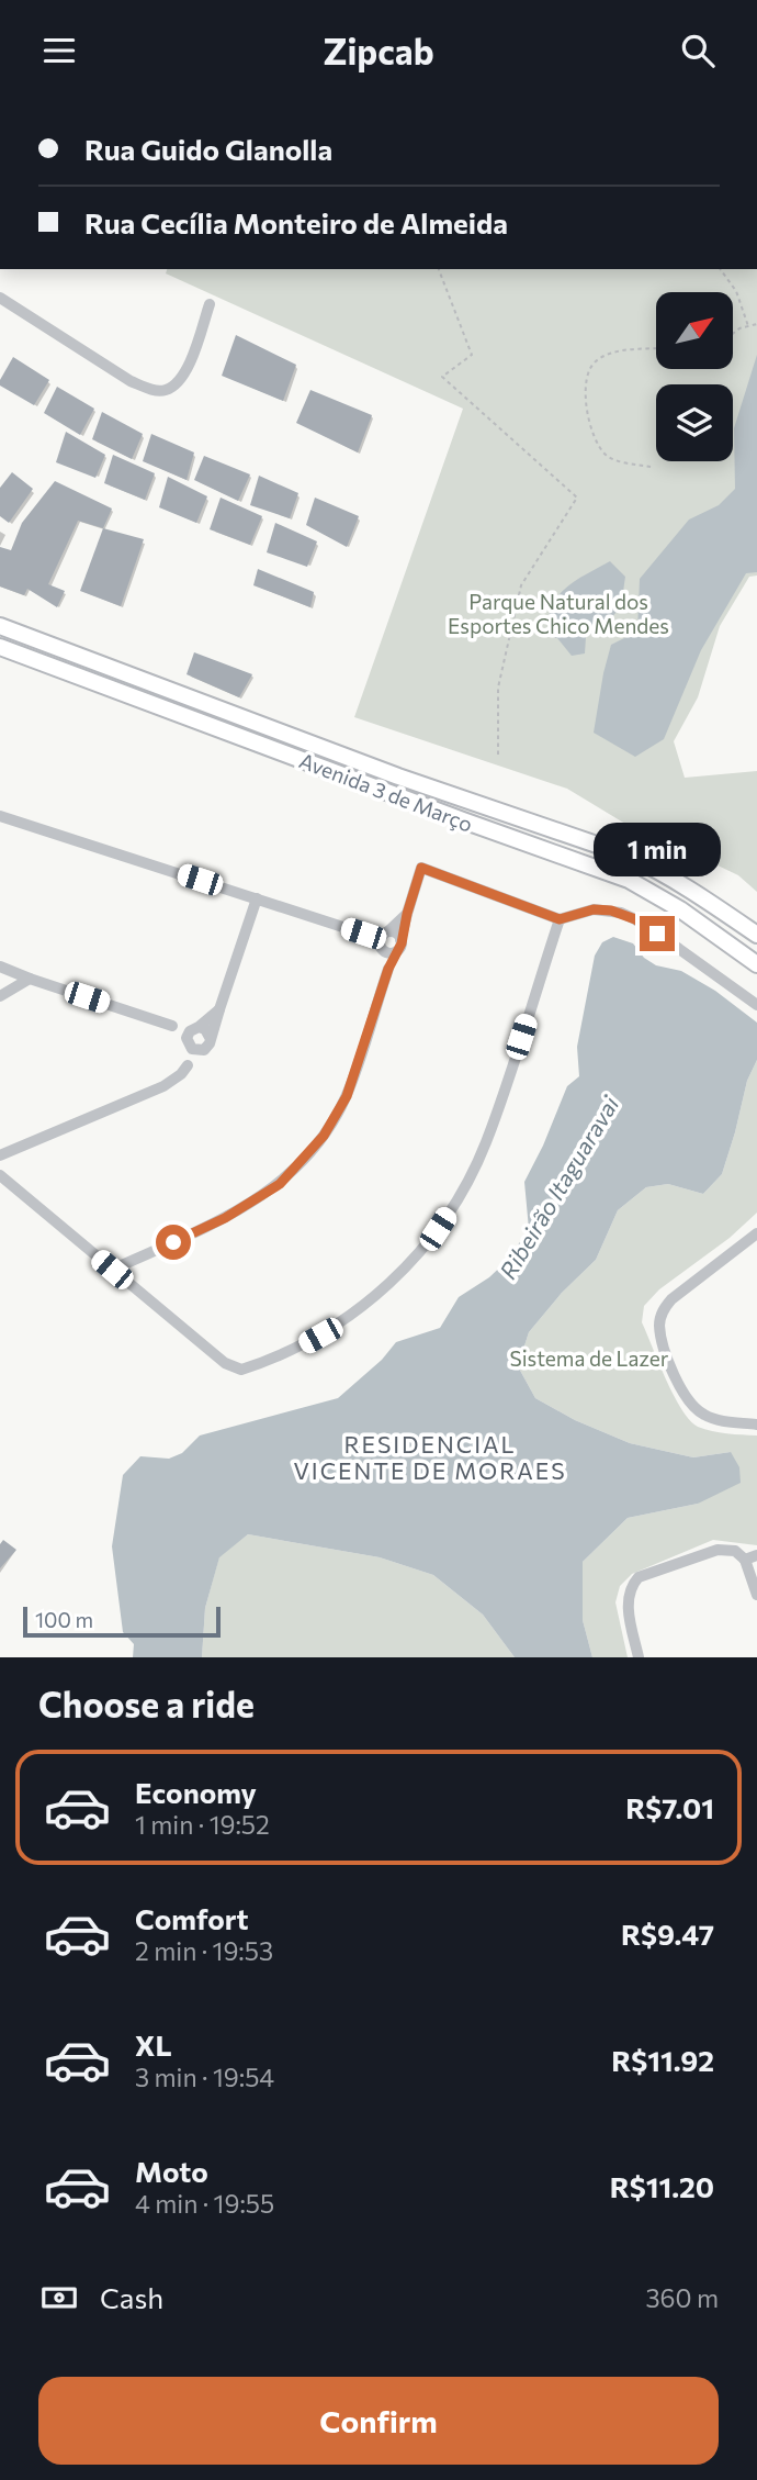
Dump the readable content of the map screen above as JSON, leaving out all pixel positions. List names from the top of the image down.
{
  "streets": {
    "main road": ["Avenida 3 de Março"]
  },
  "districts": ["RESIDENCIAL VICENTE DE MORAES"],
  "water": ["Ribeirão Itaguaravai"],
  "parks": ["Parque Natural dos Esportes Chico Mendes", "Sistema de Lazer"],
  "scale_bar": "100 m",
  "north": "top right",
  "page": {
    "header": "Zipcab",
    "banner": ["Rua Guido Glanolla", "Rua Cecília Monteiro de Almeida"],
    "bubble": "1 min",
    "scale": "100 m",
    "heading": "Choose a ride",
    "list": [
      {
        "name": "Economy",
        "note": "1 min · 19:52",
        "value": "R$7.01"
      },
      {
        "name": "Comfort",
        "note": "2 min · 19:53",
        "value": "R$9.47"
      },
      {
        "name": "XL",
        "note": "3 min · 19:54",
        "value": "R$11.92"
      },
      {
        "name": "Moto",
        "note": "4 min · 19:55",
        "value": "R$11.20"
      }
    ],
    "pay": ["Cash", "360 m"],
    "buttons": "Confirm"
  }
}
